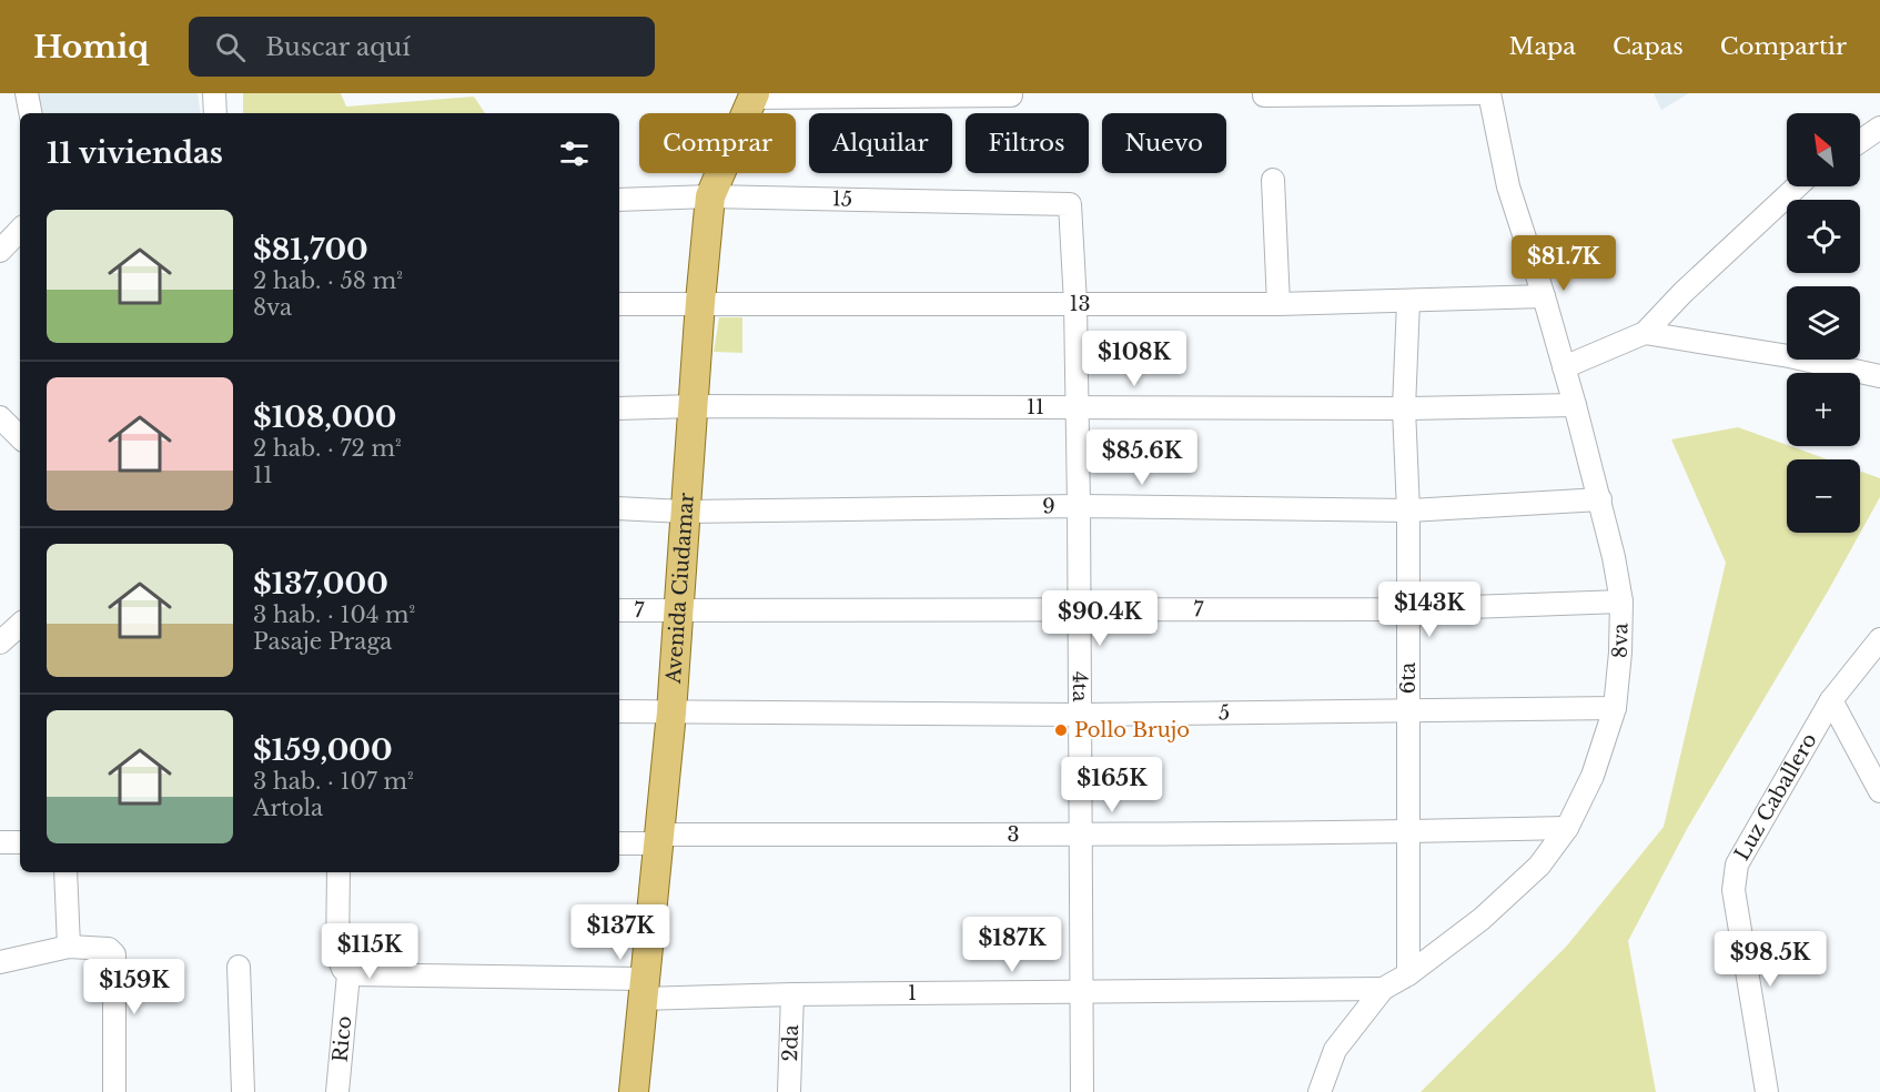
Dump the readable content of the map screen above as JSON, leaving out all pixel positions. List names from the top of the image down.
{
  "streets": {
    "main road": ["Avenida Ciudamar"],
    "street": [
      "15",
      "13",
      "11",
      "9",
      "7",
      "8va",
      "6ta",
      "4ta",
      "5",
      "Luz Caballero",
      "3",
      "1",
      "Rico",
      "2da"
    ]
  },
  "crossings": [
    ["15", "Avenida Ciudamar"],
    ["15", "4ta"],
    ["13", "Avenida Ciudamar"],
    ["13", "8va"],
    ["13", "6ta"],
    ["13", "4ta"],
    ["11", "Avenida Ciudamar"],
    ["11", "8va"],
    ["11", "6ta"],
    ["11", "4ta"],
    ["9", "Avenida Ciudamar"],
    ["9", "8va"],
    ["9", "6ta"],
    ["9", "4ta"],
    ["Avenida Ciudamar", "7"],
    ["Avenida Ciudamar", "5"],
    ["Avenida Ciudamar", "3"],
    ["Avenida Ciudamar", "1"],
    ["7", "8va"],
    ["7", "6ta"],
    ["7", "4ta"],
    ["8va", "6ta"],
    ["8va", "5"],
    ["8va", "3"],
    ["8va", "1"],
    ["6ta", "5"],
    ["6ta", "3"],
    ["4ta", "5"],
    ["4ta", "3"],
    ["4ta", "1"],
    ["1", "Rico"],
    ["1", "2da"]
  ],
  "places": ["Pollo Brujo"],
  "north": "top left",
  "page": {
    "header": "Homiq",
    "search": "Buscar aquí",
    "nav": ["Mapa", "Capas", "Compartir"],
    "map_buttons": ["+", "−"],
    "chip": [
      "Comprar",
      "Alquilar",
      "Filtros",
      "Nuevo"
    ],
    "heading": "11 viviendas",
    "list": [
      {
        "name": "$81,700",
        "note": "2 hab. · 58 m² · 8va"
      },
      {
        "name": "$108,000",
        "note": "2 hab. · 72 m² · 11"
      },
      {
        "name": "$137,000",
        "note": "3 hab. · 104 m² · Pasaje Praga"
      },
      {
        "name": "$159,000",
        "note": "3 hab. · 107 m² · Artola"
      }
    ],
    "price": [
      "$81.7K",
      "$108K",
      "$85.6K",
      "$143K",
      "$90.4K",
      "$165K",
      "$137K",
      "$187K",
      "$115K",
      "$98.5K",
      "$159K"
    ]
  }
}
